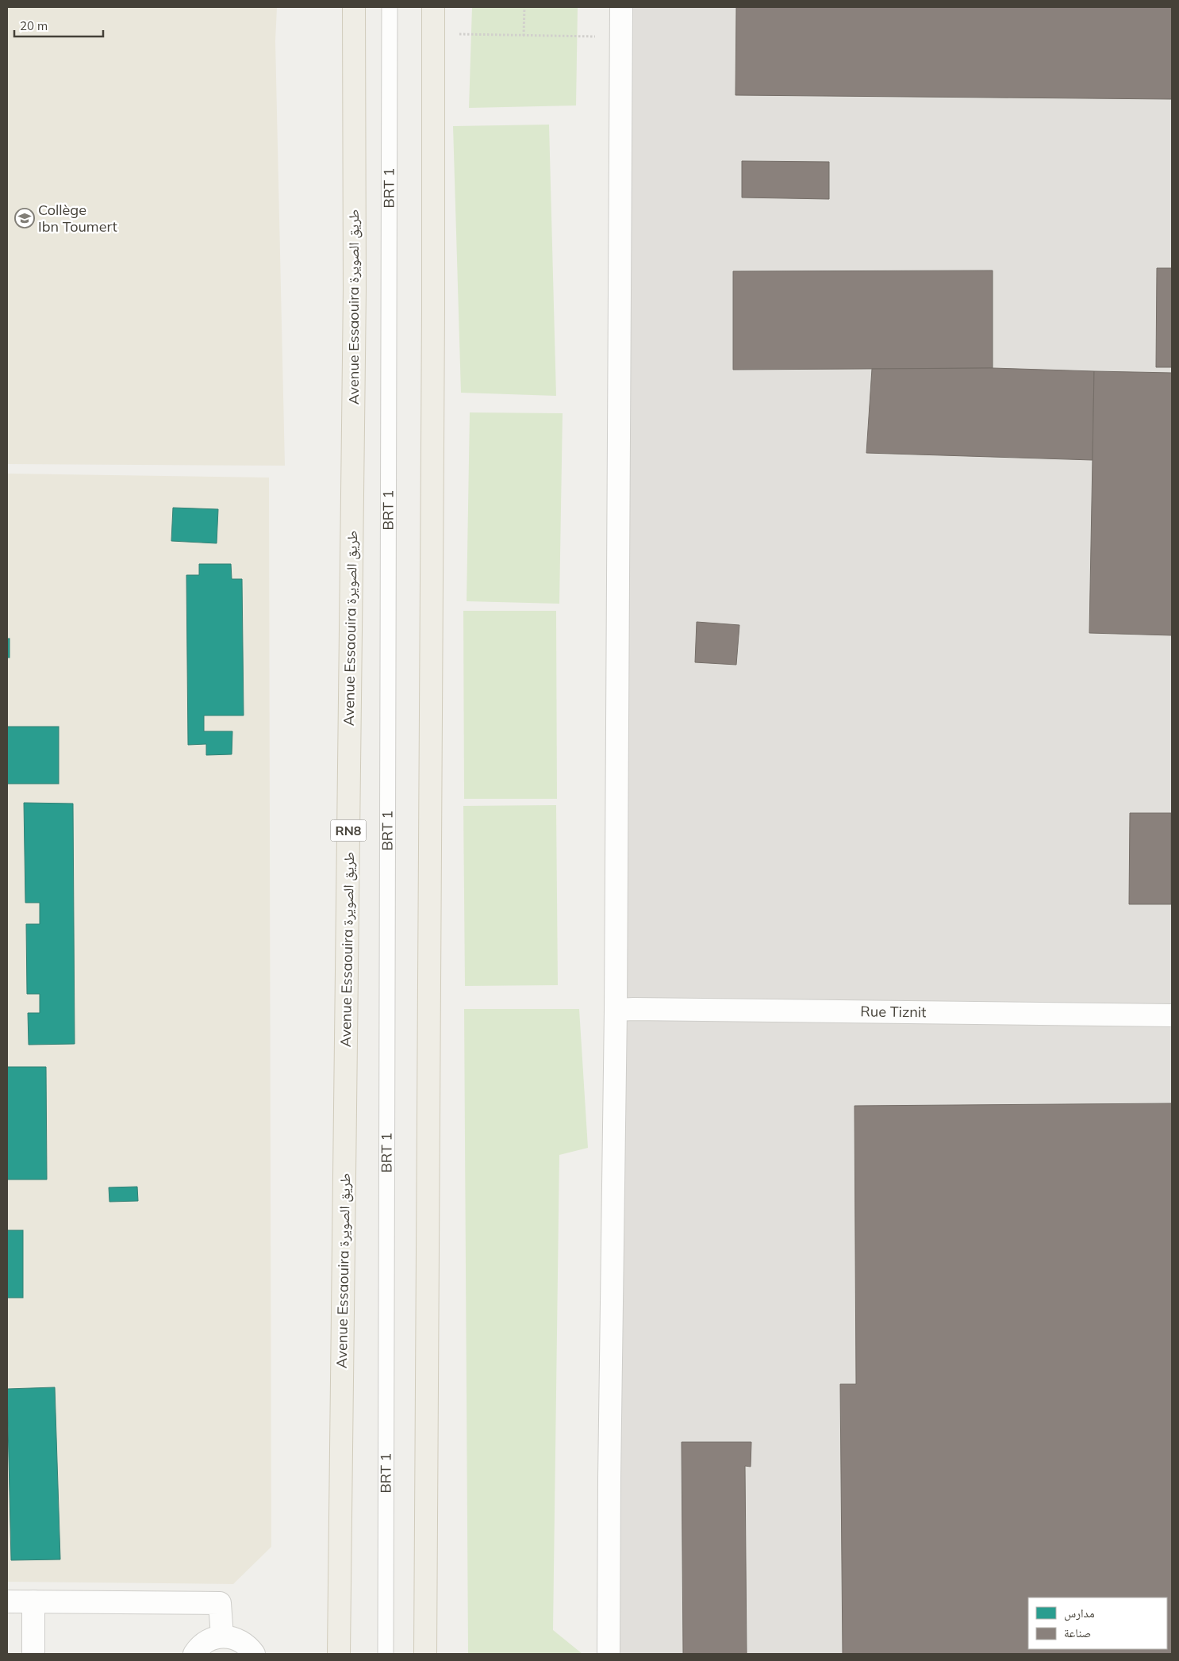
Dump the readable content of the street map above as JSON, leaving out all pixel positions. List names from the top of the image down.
{
  "streets": {
    "main road": ["Avenue Essaouira طريق الصويرة", "RN8"],
    "street": ["Rue Tiznit"],
    "lane": ["BRT 1"]
  },
  "places": {
    "school or university": ["Collège Ibn Toumert"]
  },
  "legend": ["مدارس", "صناعة"],
  "scale_bar": "20 m"
}
